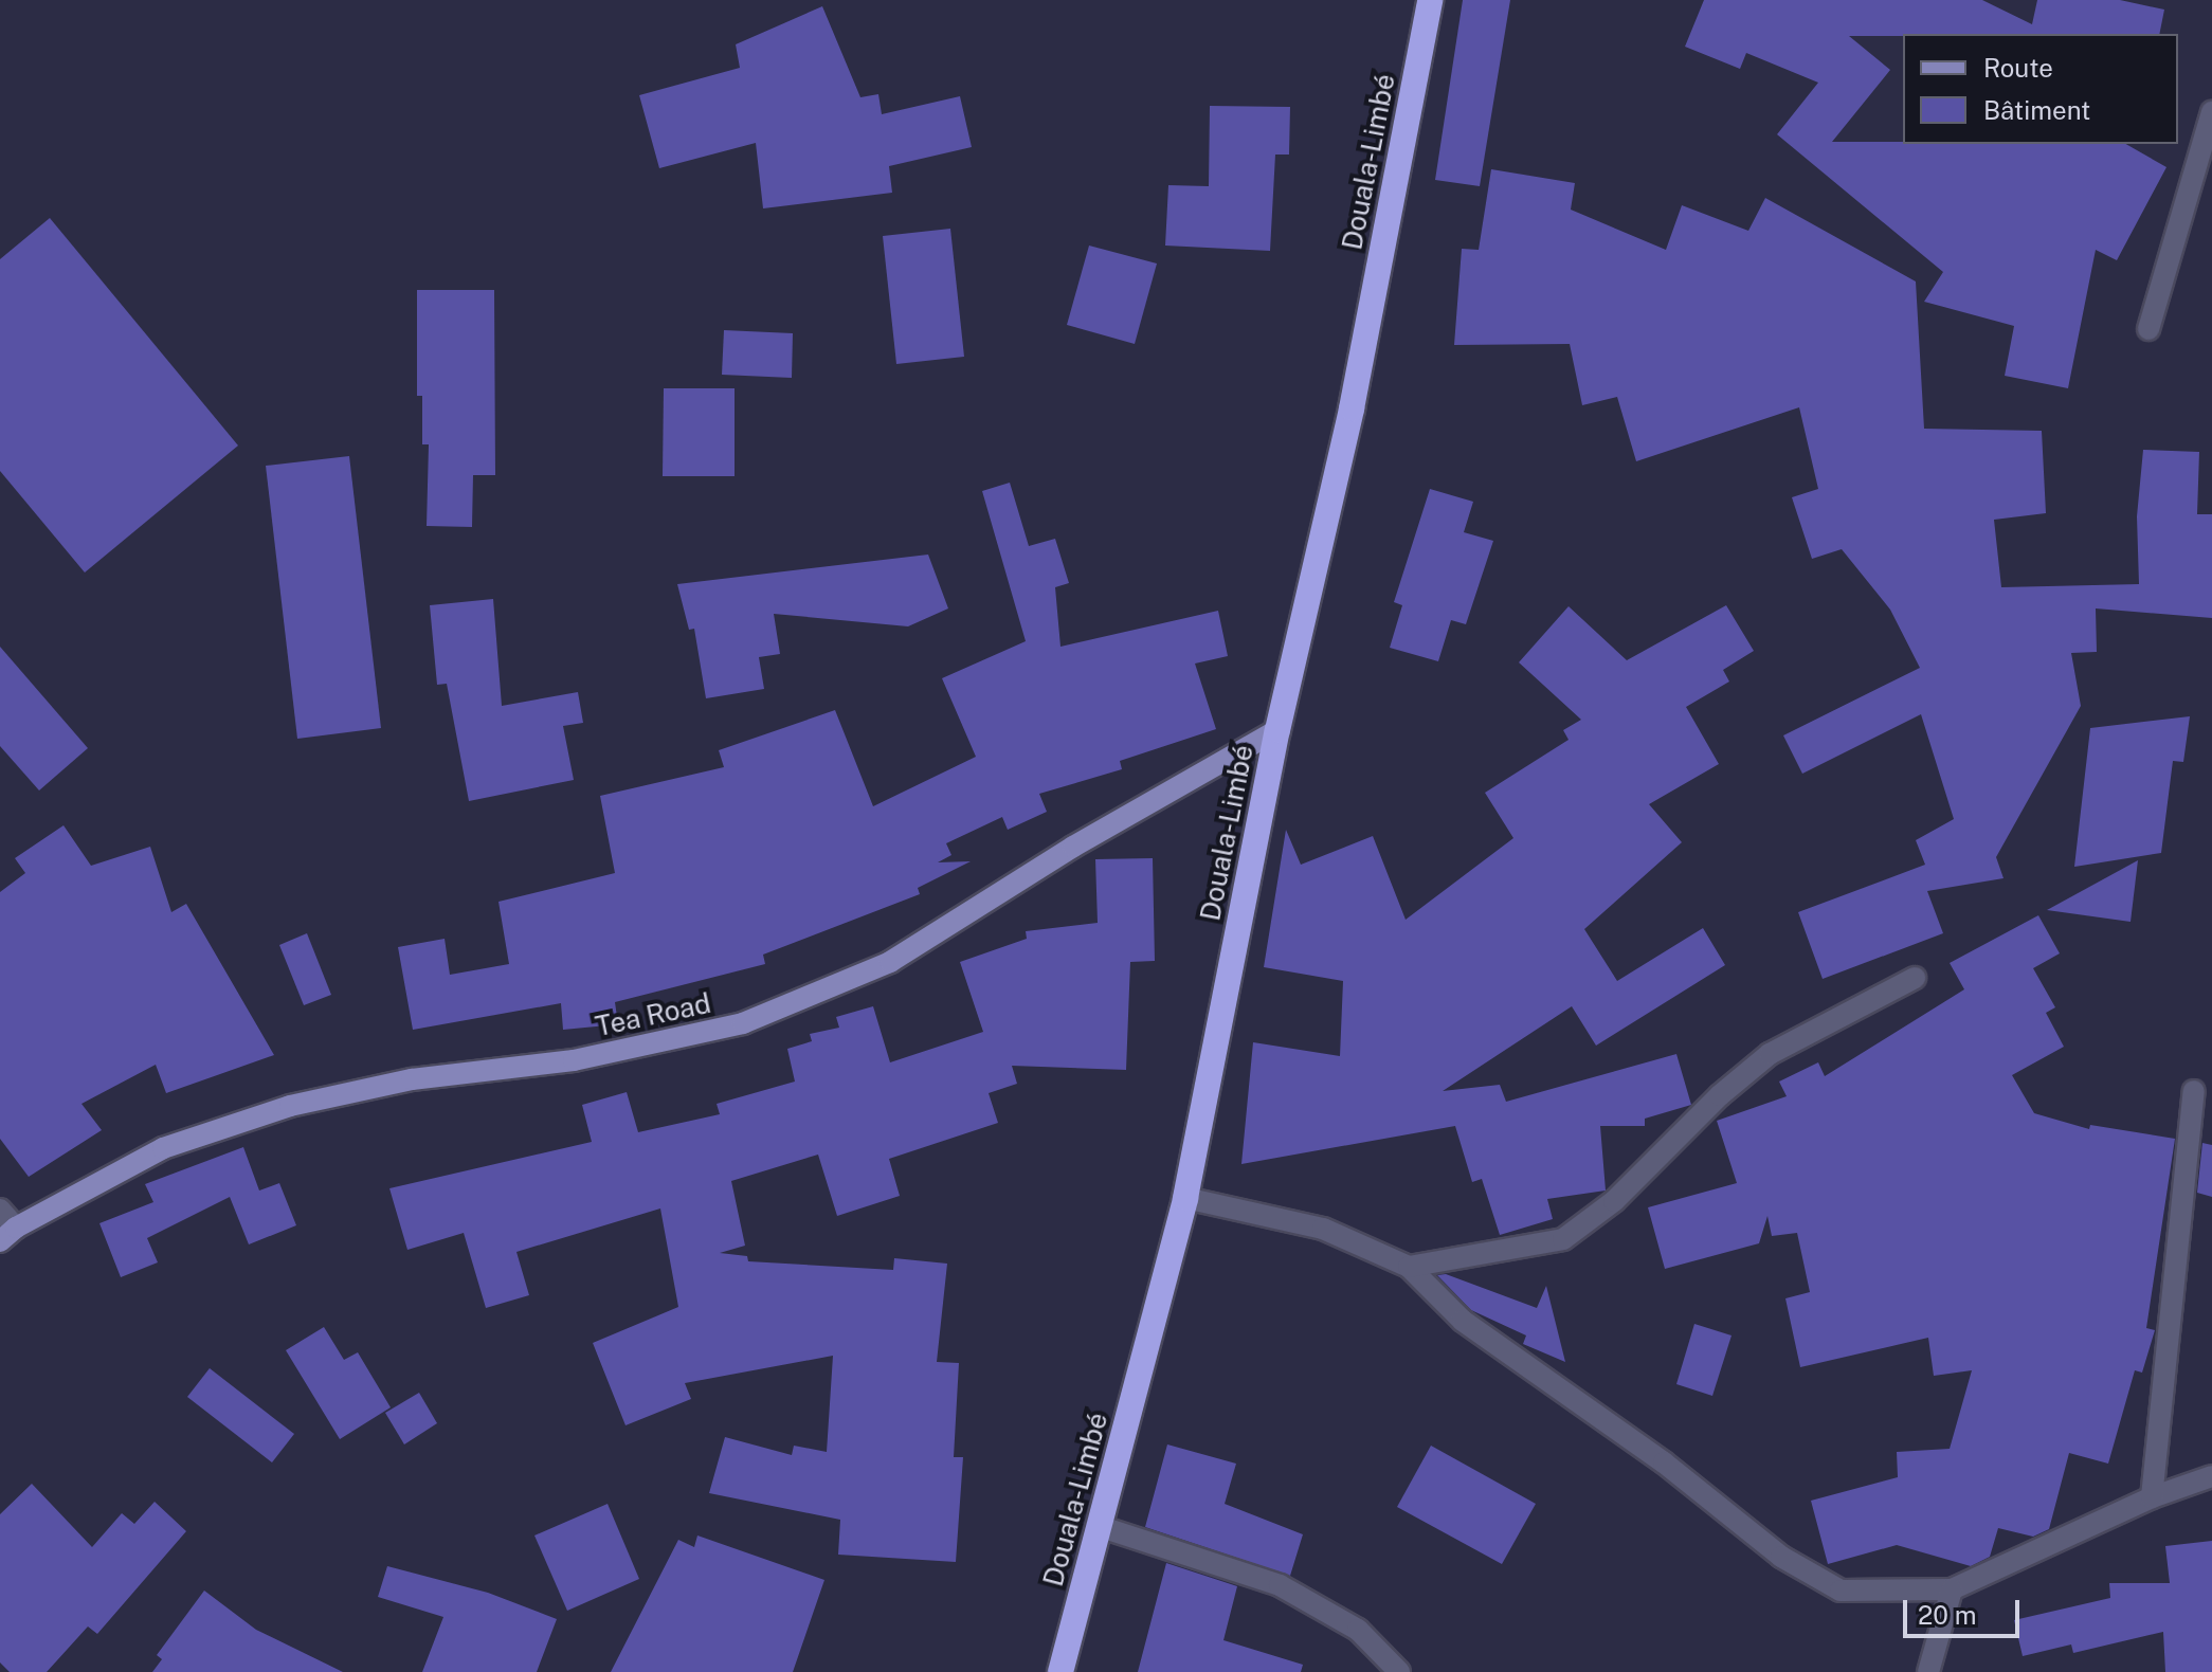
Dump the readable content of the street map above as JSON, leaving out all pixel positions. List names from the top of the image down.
{
  "streets": {
    "highway": ["Douala-Limbé"],
    "main road": ["Tea Road"]
  },
  "crossings": [
    ["Douala-Limbé", "Tea Road"]
  ],
  "legend": ["Route", "Bâtiment"],
  "scale_bar": "20 m"
}
